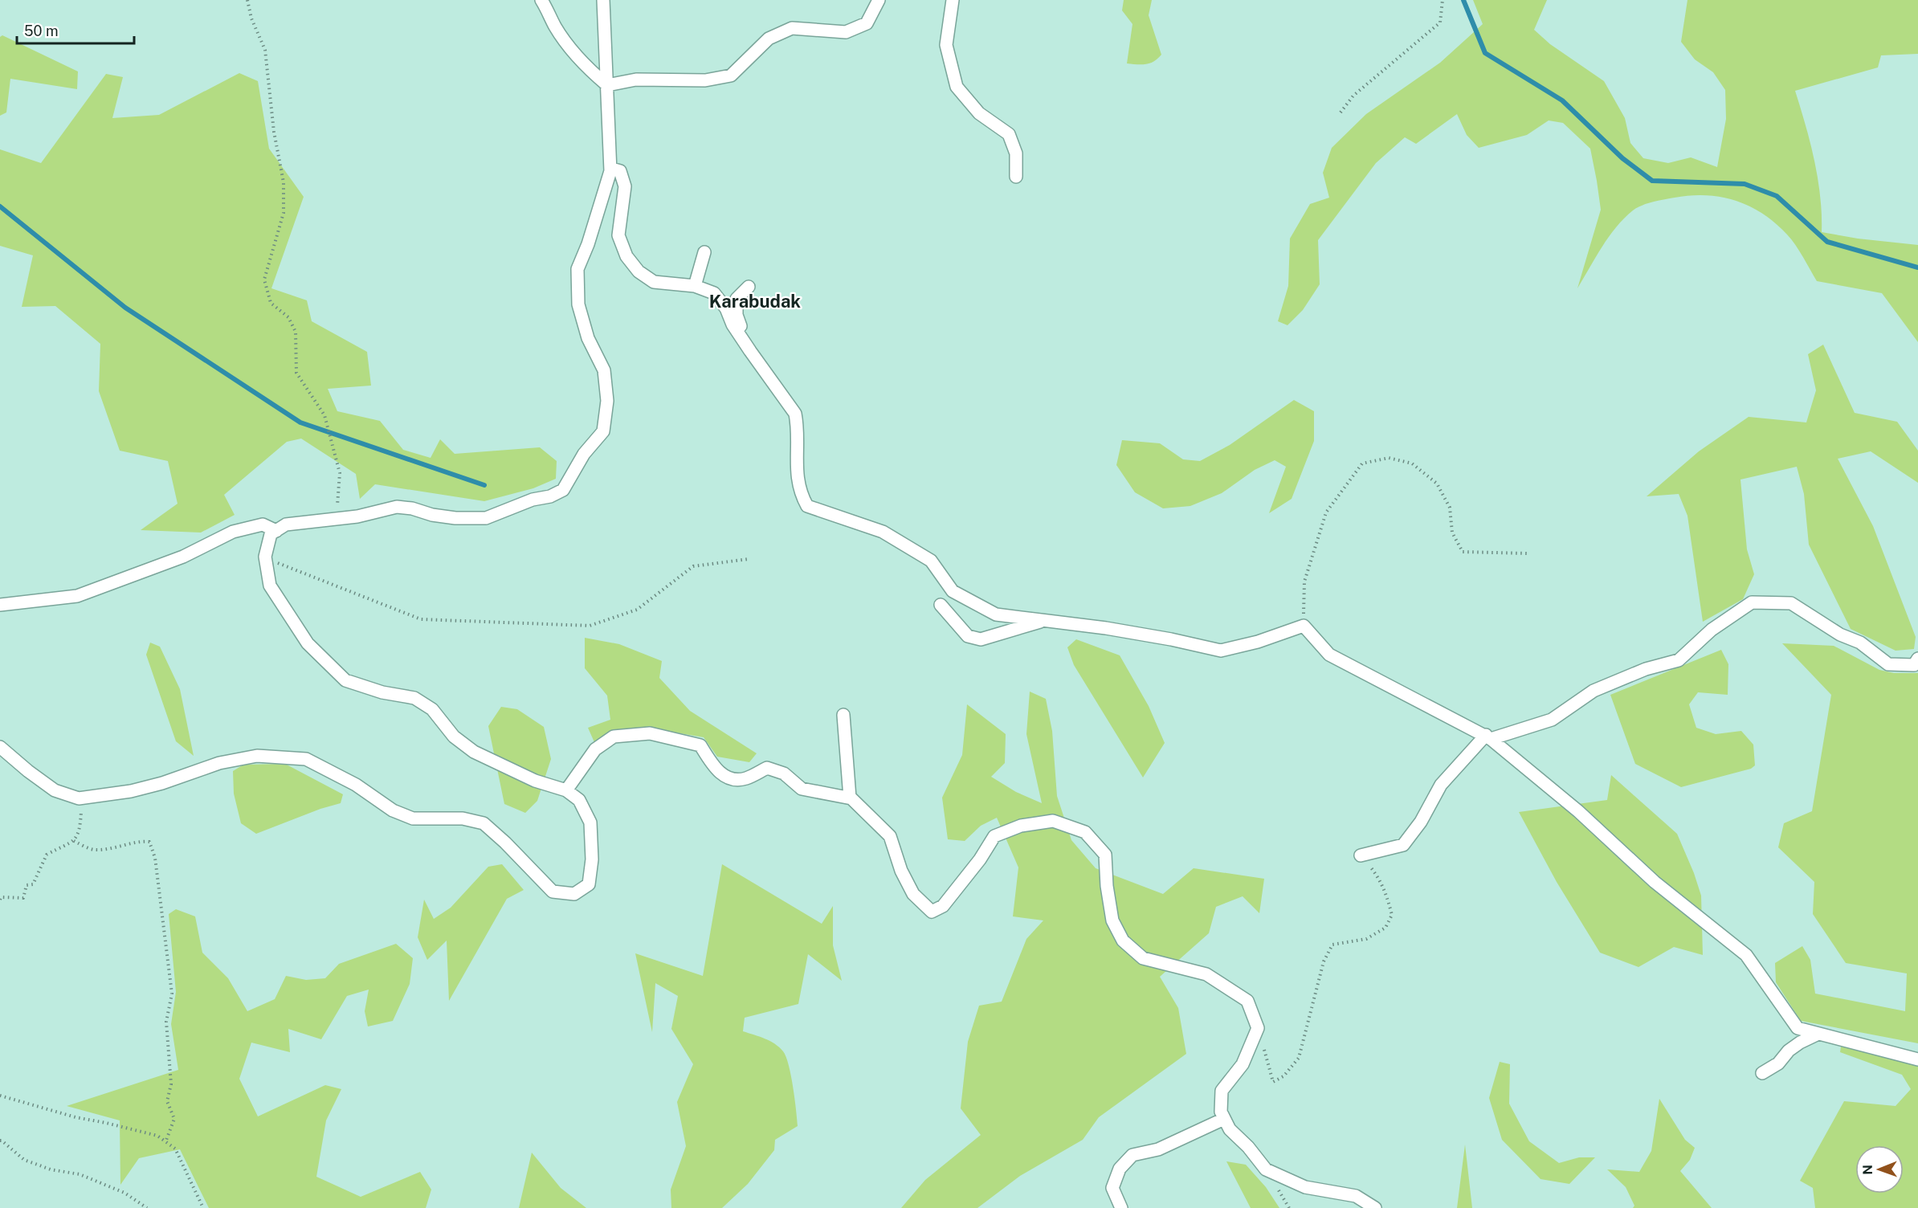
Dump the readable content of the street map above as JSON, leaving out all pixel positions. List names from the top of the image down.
{
  "districts": ["Karabudak"],
  "scale_bar": "50 m",
  "north": "left"
}
